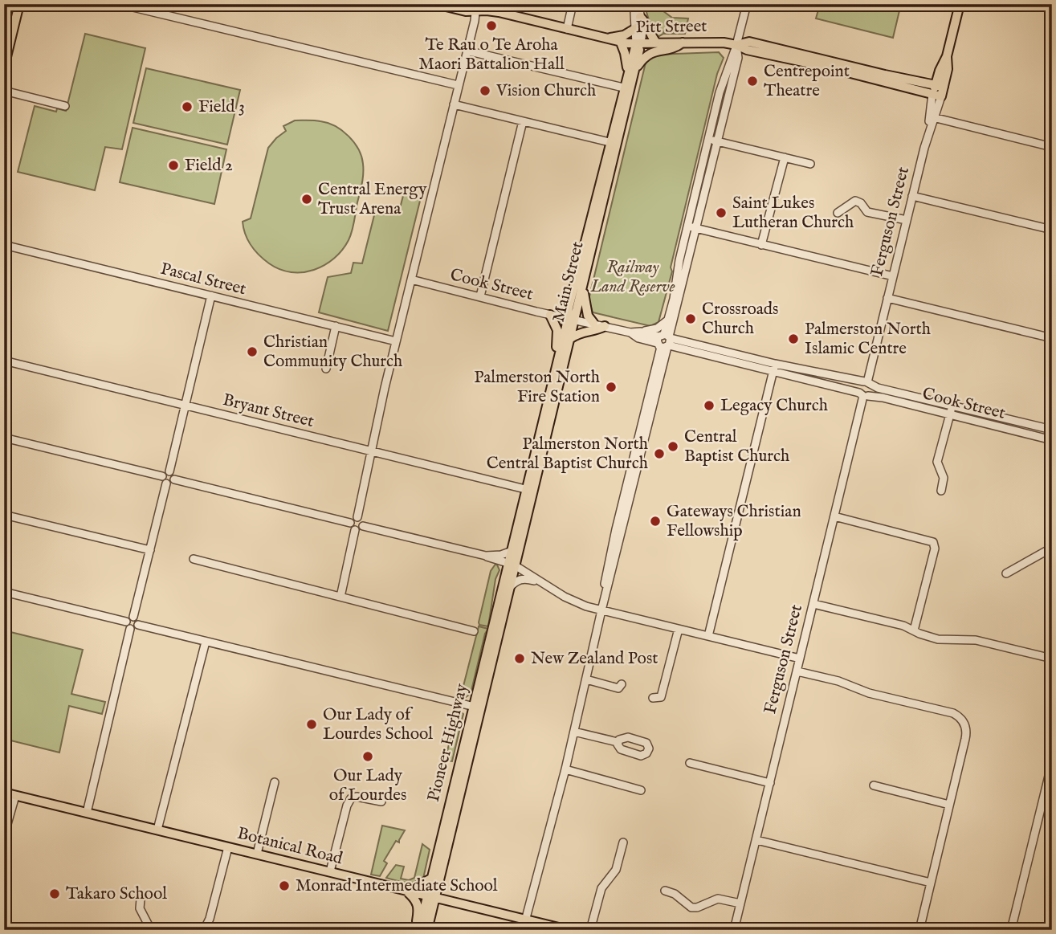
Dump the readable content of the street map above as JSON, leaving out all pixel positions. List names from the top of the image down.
{
  "streets": {
    "main road": [
      "Pitt Street",
      "Ferguson Street",
      "Main Street",
      "Pioneer Highway",
      "Botanical Road"
    ],
    "street": ["Pascal Street", "Cook Street", "Bryant Street"]
  },
  "crossings": [
    ["Pitt Street", "Ferguson Street"],
    ["Pitt Street", "Main Street"],
    ["Ferguson Street", "Cook Street"],
    ["Main Street", "Cook Street"],
    ["Main Street", "Bryant Street"],
    ["Main Street", "Pioneer Highway"],
    ["Pioneer Highway", "Botanical Road"]
  ],
  "parks": ["Railway Land Reserve"],
  "places": [
    "Te Rau o Te Aroha Maori Battalion Hall",
    "Centrepoint Theatre",
    "Vision Church",
    "Field 3",
    "Field 2",
    "Central Energy Trust Arena",
    "Saint Lukes Lutheran Church",
    "Crossroads Church",
    "Palmerston North Islamic Centre",
    "Christian Community Church",
    "Palmerston North Fire Station",
    "Legacy Church",
    "Central Baptist Church",
    "Palmerston North Central Baptist Church",
    "Gateways Christian Fellowship",
    "New Zealand Post",
    "Our Lady of Lourdes School",
    "Our Lady of Lourdes",
    "Monrad Intermediate School",
    "Takaro School"
  ]
}
